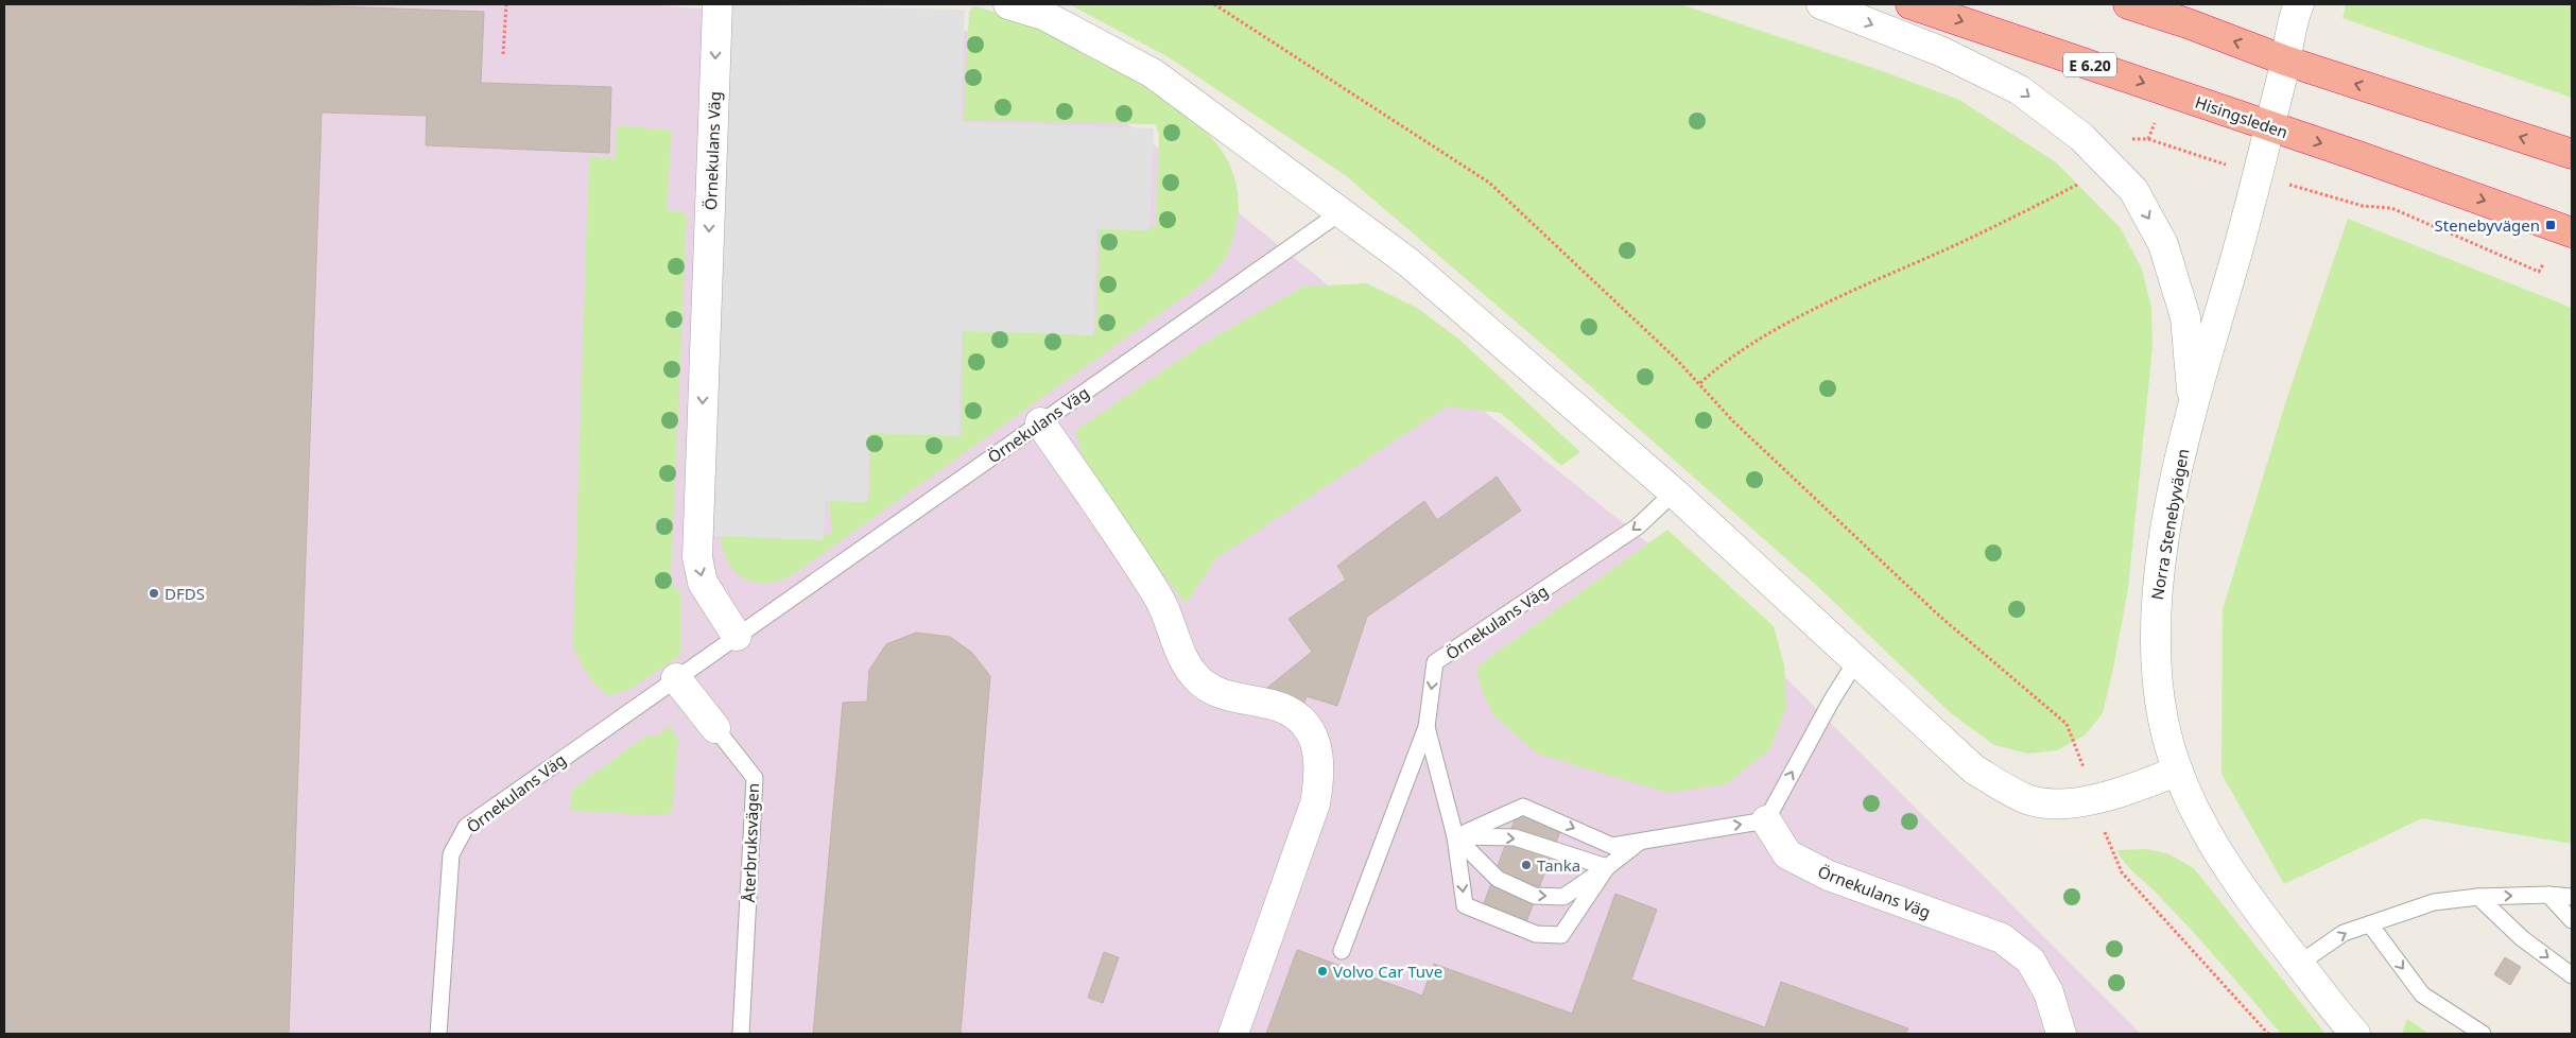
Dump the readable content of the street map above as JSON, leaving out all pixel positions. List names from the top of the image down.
{
  "streets": {
    "highway": ["E 6.20", "Hisingsleden"],
    "street": ["Örnekulans Väg", "Norra Stenebyvägen", "Återbruksvägen"]
  },
  "crossings": [
    ["Hisingsleden", "Norra Stenebyvägen"],
    ["Örnekulans Väg", "Återbruksvägen"]
  ],
  "places": {
    "transit": ["Stenebyvägen"],
    "other": ["DFDS", "Tanka", "Volvo Car Tuve"]
  }
}
